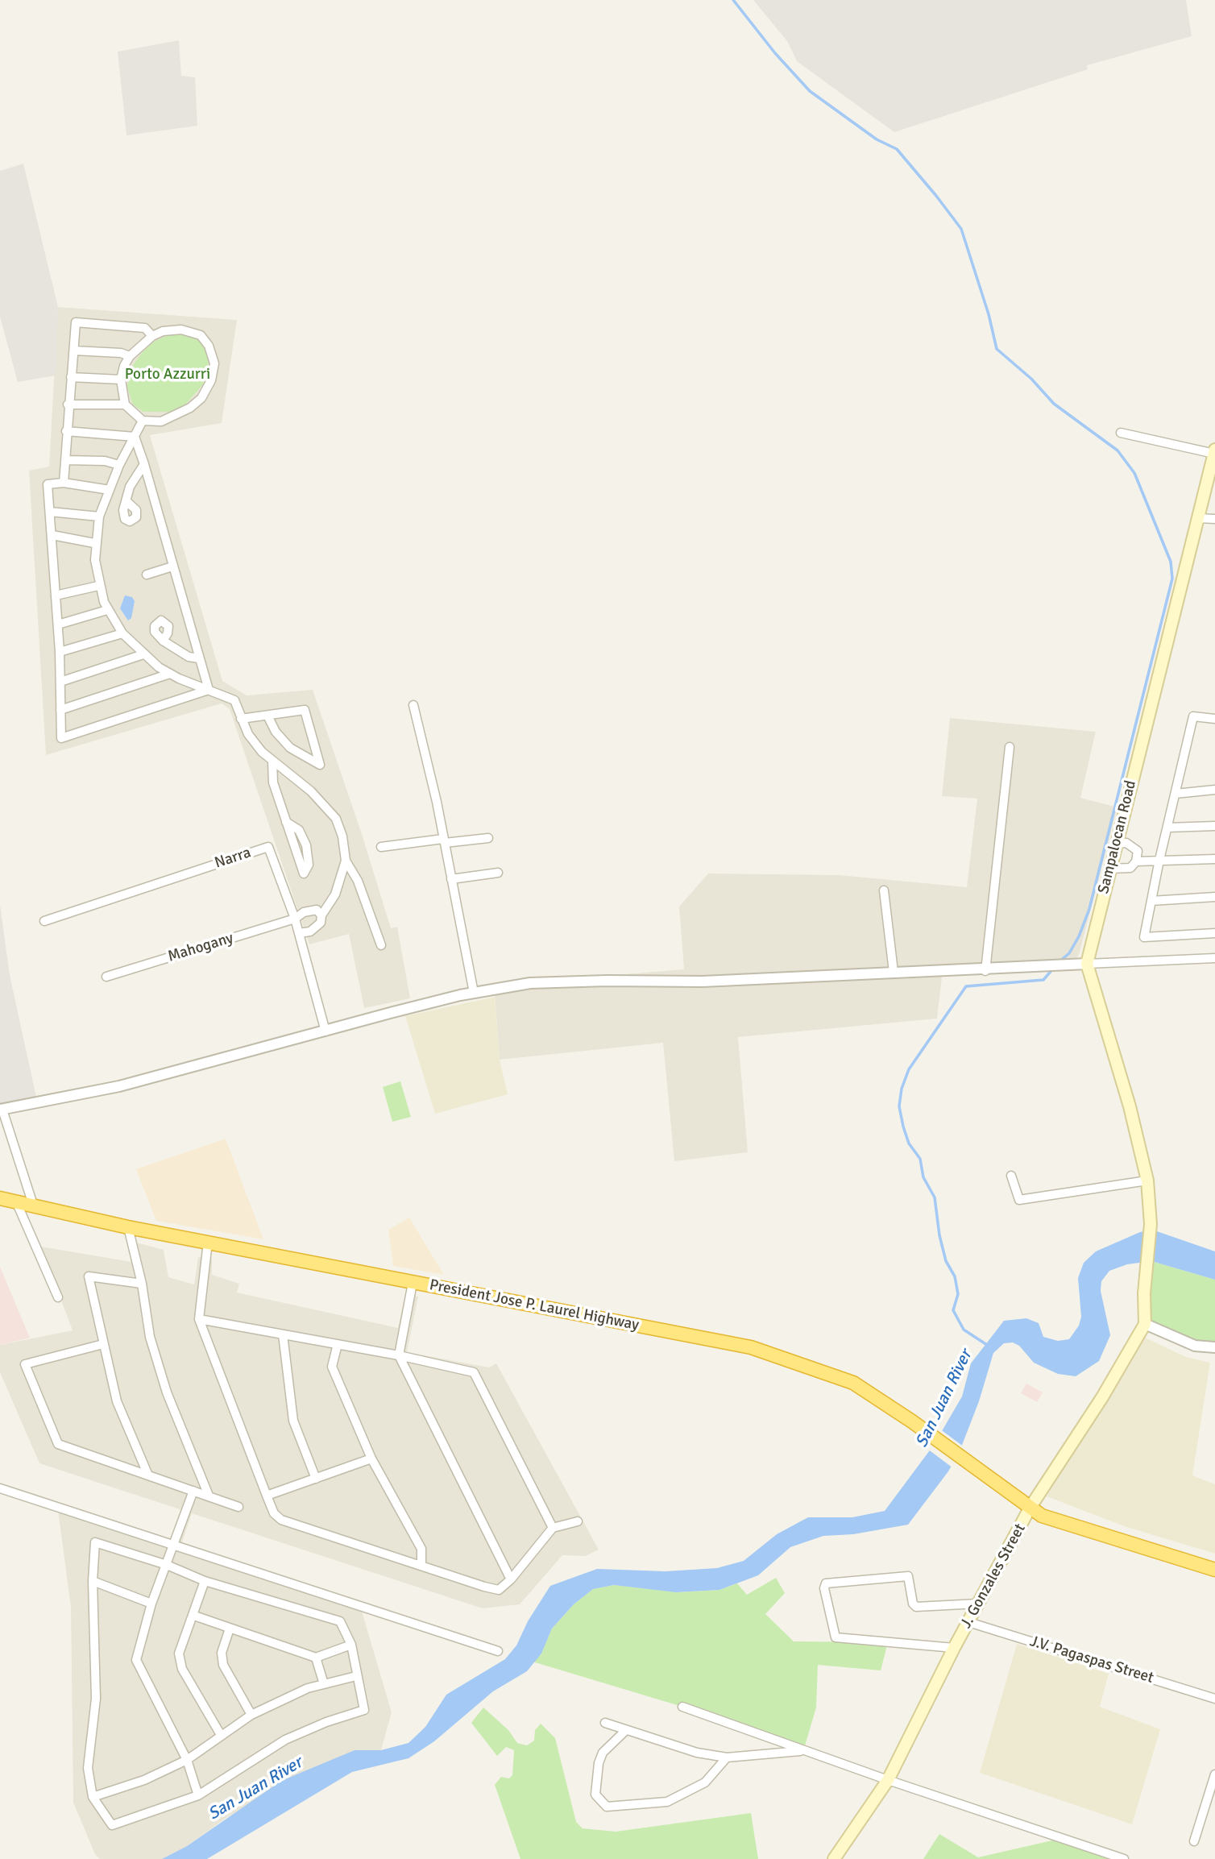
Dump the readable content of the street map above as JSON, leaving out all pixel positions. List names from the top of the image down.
{
  "streets": {
    "highway": ["President Jose P. Laurel Highway"],
    "main road": ["Sampalocan Road", "J. Gonzales Street"],
    "street": ["Narra", "Mahogany", "J.V. Pagaspas Street"]
  },
  "crossings": [
    ["Narra", "Mahogany"],
    ["President Jose P. Laurel Highway", "J. Gonzales Street"],
    ["J. Gonzales Street", "J.V. Pagaspas Street"]
  ],
  "water": ["San Juan River"],
  "parks": ["Porto Azzurri"]
}
